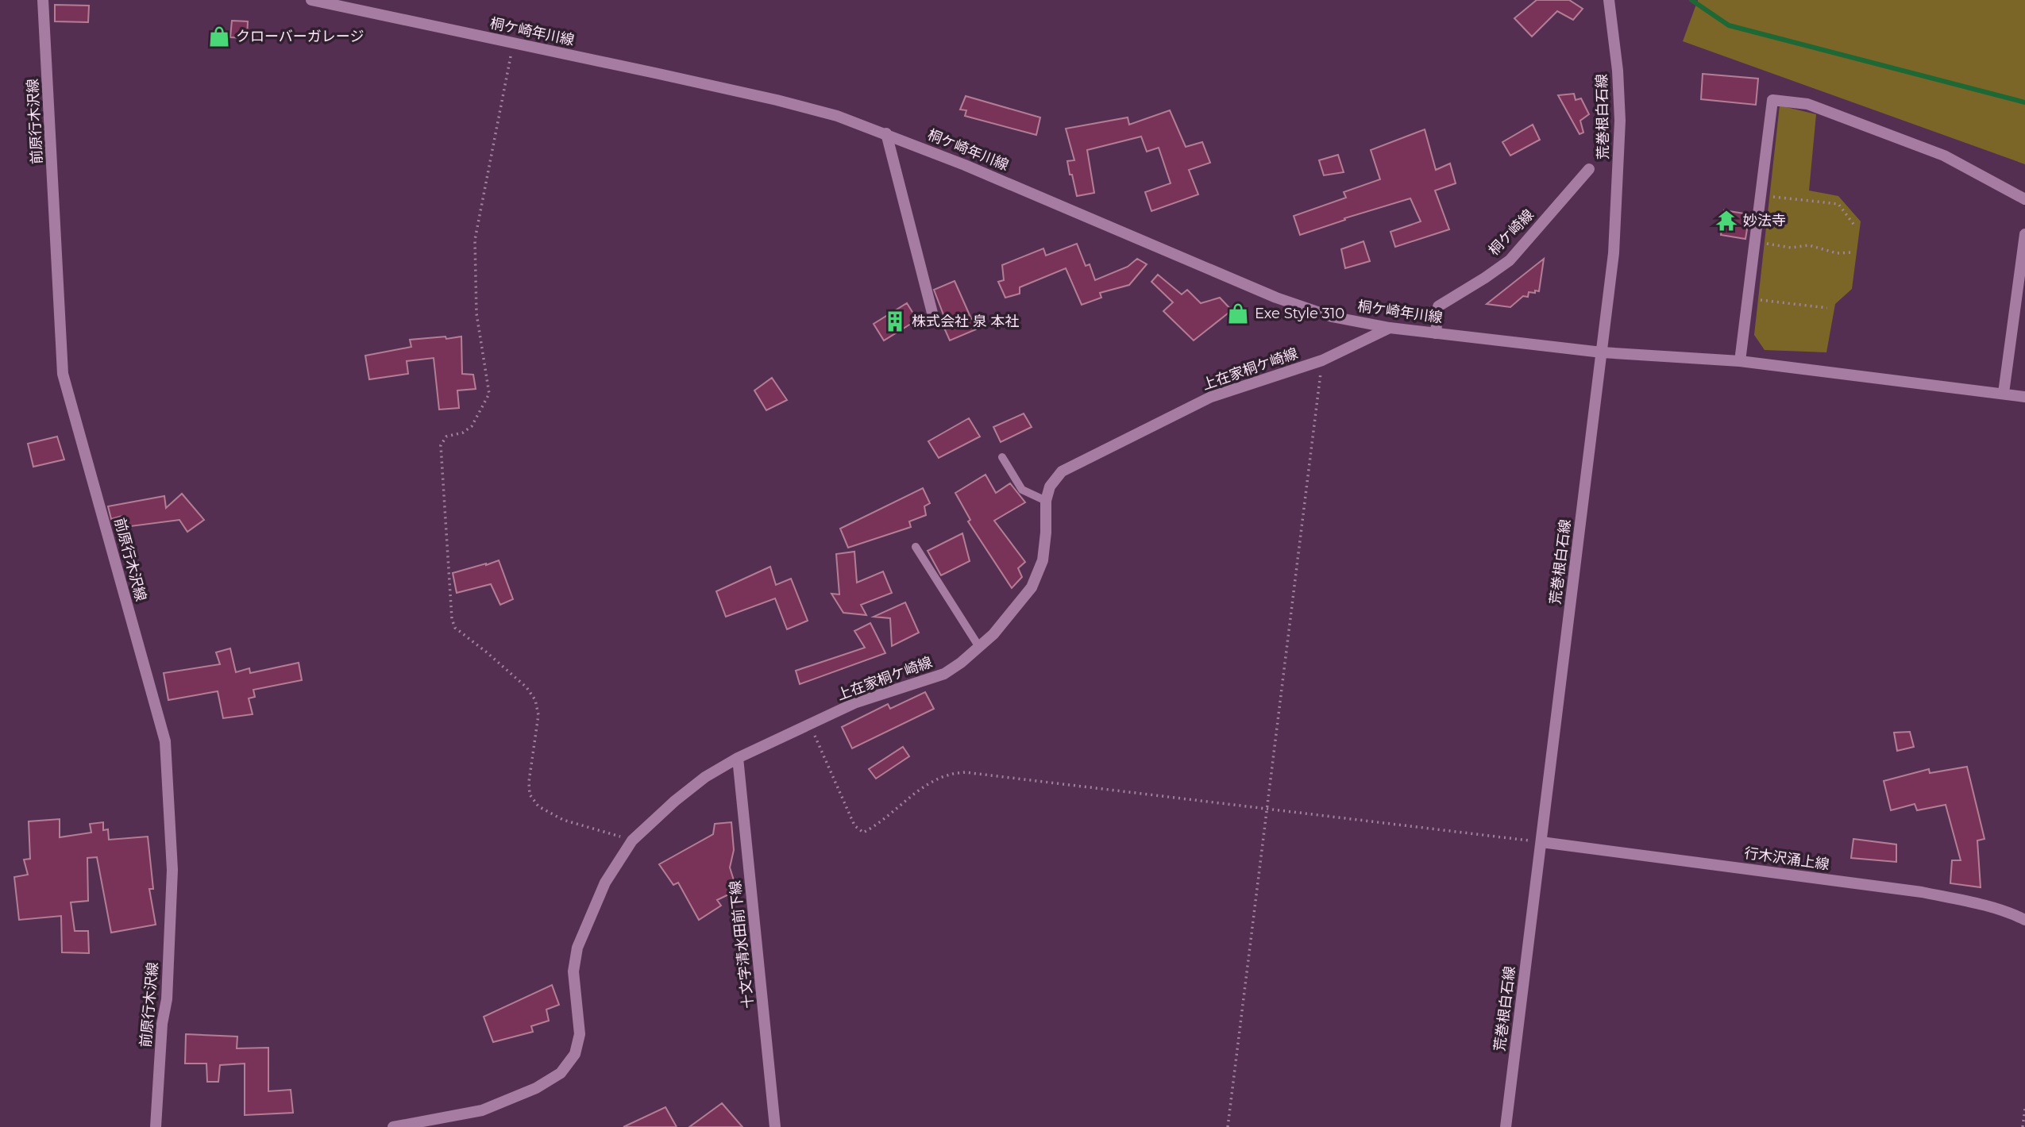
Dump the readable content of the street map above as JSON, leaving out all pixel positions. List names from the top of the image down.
{
  "streets": {
    "street": [
      "桐ケ崎年川線",
      "荒巻根白石線",
      "前原行木沢線",
      "桐ケ崎線",
      "上在家桐ケ崎線",
      "行木沢涌上線",
      "十文字清水田前下線"
    ]
  },
  "crossings": [
    ["桐ケ崎年川線", "荒巻根白石線"],
    ["桐ケ崎年川線", "桐ケ崎線"],
    ["桐ケ崎年川線", "上在家桐ケ崎線"],
    ["荒巻根白石線", "行木沢涌上線"],
    ["上在家桐ケ崎線", "十文字清水田前下線"]
  ],
  "places": {
    "shop": ["クローバーガレージ", "Exe Style 310"],
    "temple": ["妙法寺"],
    "building": ["株式会社 泉 本社"]
  }
}
